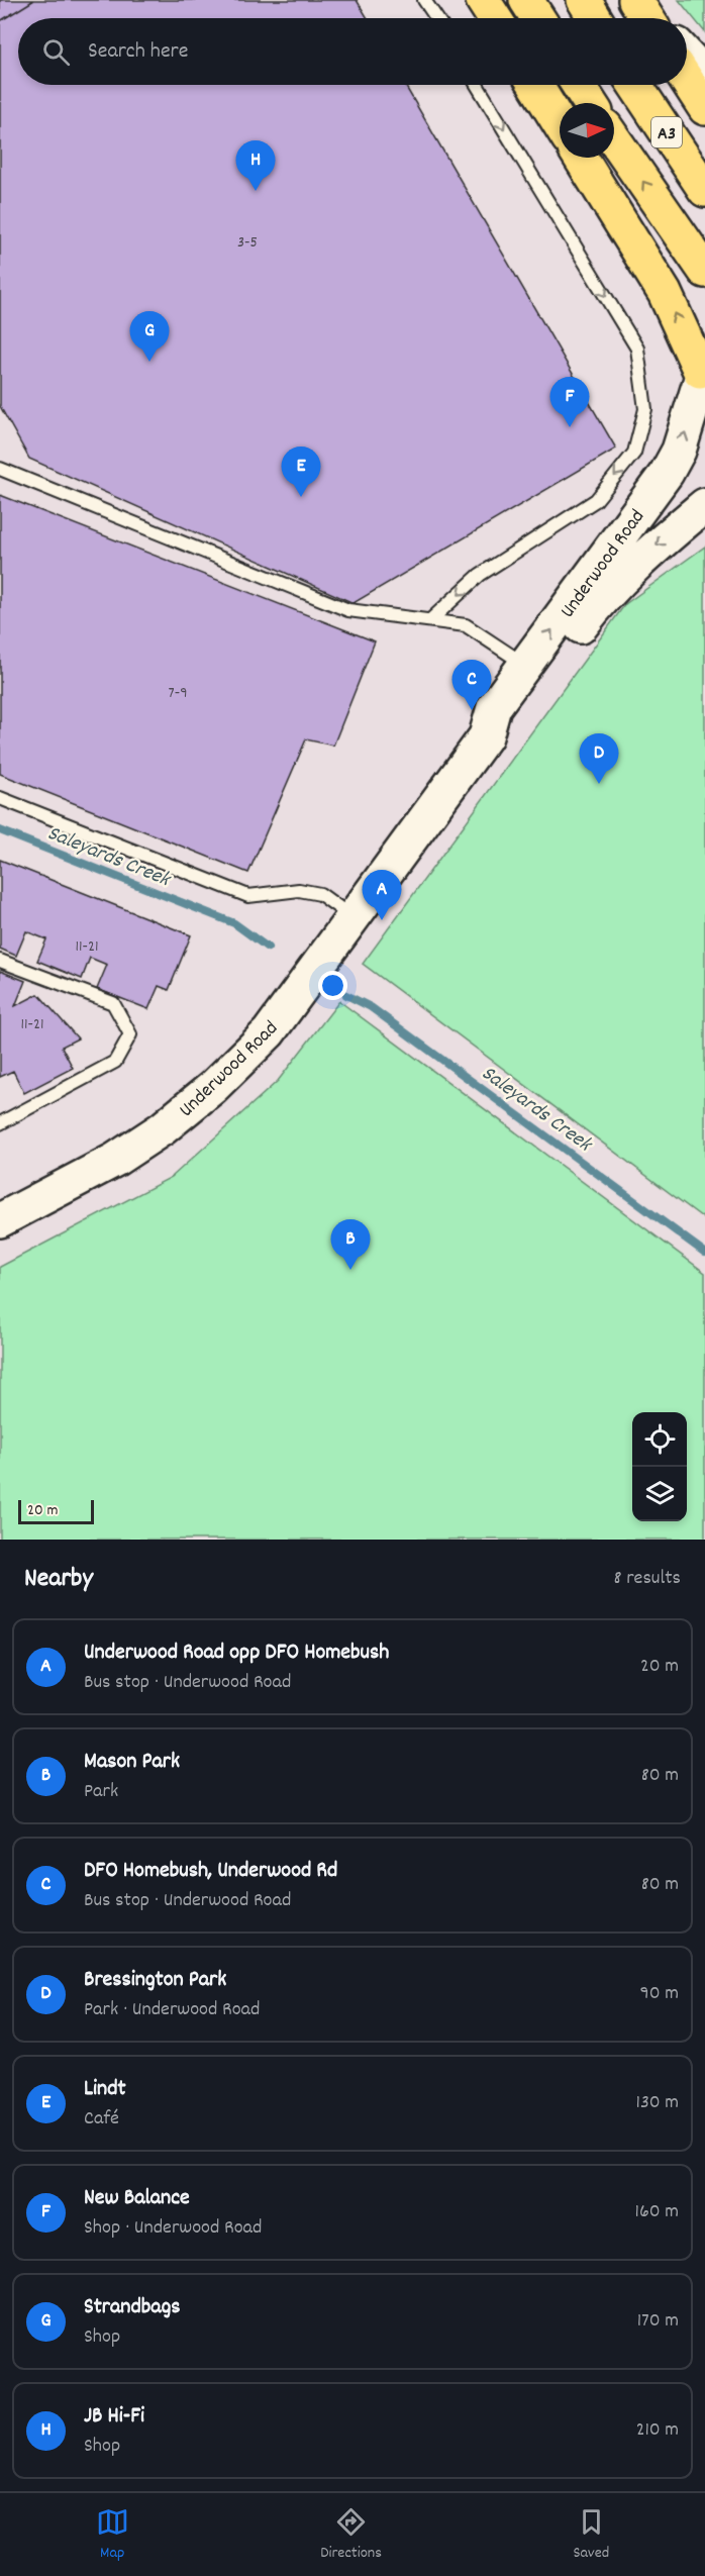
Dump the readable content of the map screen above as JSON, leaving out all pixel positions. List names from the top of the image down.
{
  "streets": {
    "highway": ["A3"],
    "main road": ["Underwood Road"]
  },
  "water": ["Saleyards Creek"],
  "house_numbers": [
    "3-5",
    "7-9",
    "11-21",
    "11-21"
  ],
  "scale_bar": "20 m",
  "north": "right",
  "page": {
    "search": "Search here",
    "pins": [
      "H",
      "G",
      "F",
      "E",
      "C",
      "D",
      "A",
      "B"
    ],
    "scale": "20 m",
    "heading": ["Nearby", "8 results"],
    "list": [
      {
        "mark": "A",
        "name": "Underwood Road opp DFO Homebush",
        "note": "Bus stop · Underwood Road",
        "value": "20 m"
      },
      {
        "mark": "B",
        "name": "Mason Park",
        "note": "Park",
        "value": "80 m"
      },
      {
        "mark": "C",
        "name": "DFO Homebush, Underwood Rd",
        "note": "Bus stop · Underwood Road",
        "value": "80 m"
      },
      {
        "mark": "D",
        "name": "Bressington Park",
        "note": "Park · Underwood Road",
        "value": "90 m"
      },
      {
        "mark": "E",
        "name": "Lindt",
        "note": "Café",
        "value": "130 m"
      },
      {
        "mark": "F",
        "name": "New Balance",
        "note": "Shop · Underwood Road",
        "value": "160 m"
      },
      {
        "mark": "G",
        "name": "Strandbags",
        "note": "Shop",
        "value": "170 m"
      },
      {
        "mark": "H",
        "name": "JB Hi-Fi",
        "note": "Shop",
        "value": "210 m"
      }
    ],
    "nav": ["Map", "Directions", "Saved"]
  }
}
